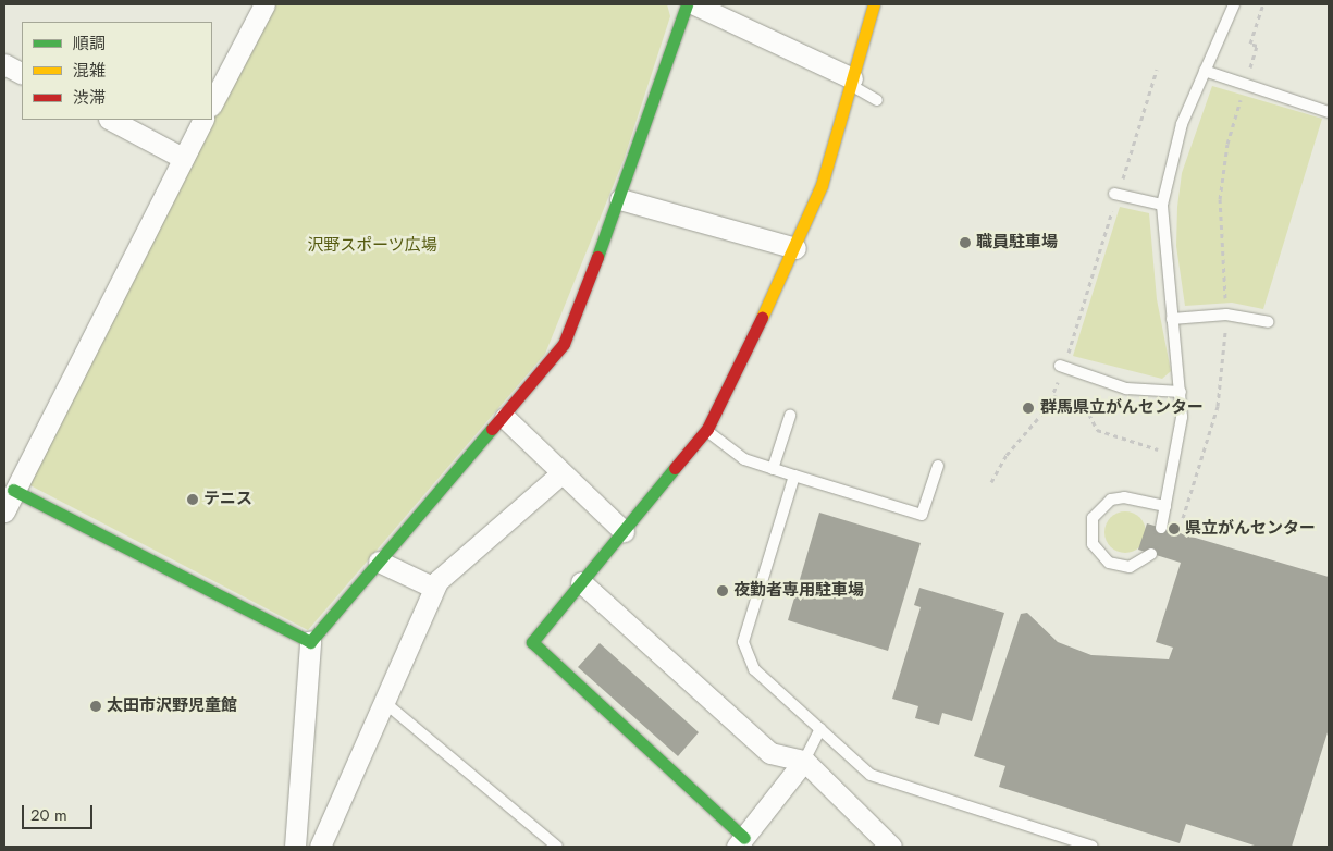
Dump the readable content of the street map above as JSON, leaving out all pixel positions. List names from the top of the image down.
{
  "parks": ["沢野スポーツ広場"],
  "places": [
    "職員駐車場",
    "群馬県立がんセンター",
    "テニス",
    "県立がんセンター",
    "夜勤者専用駐車場",
    "太田市沢野児童館"
  ],
  "legend": ["順調", "混雑", "渋滞"],
  "scale_bar": "20 m"
}
